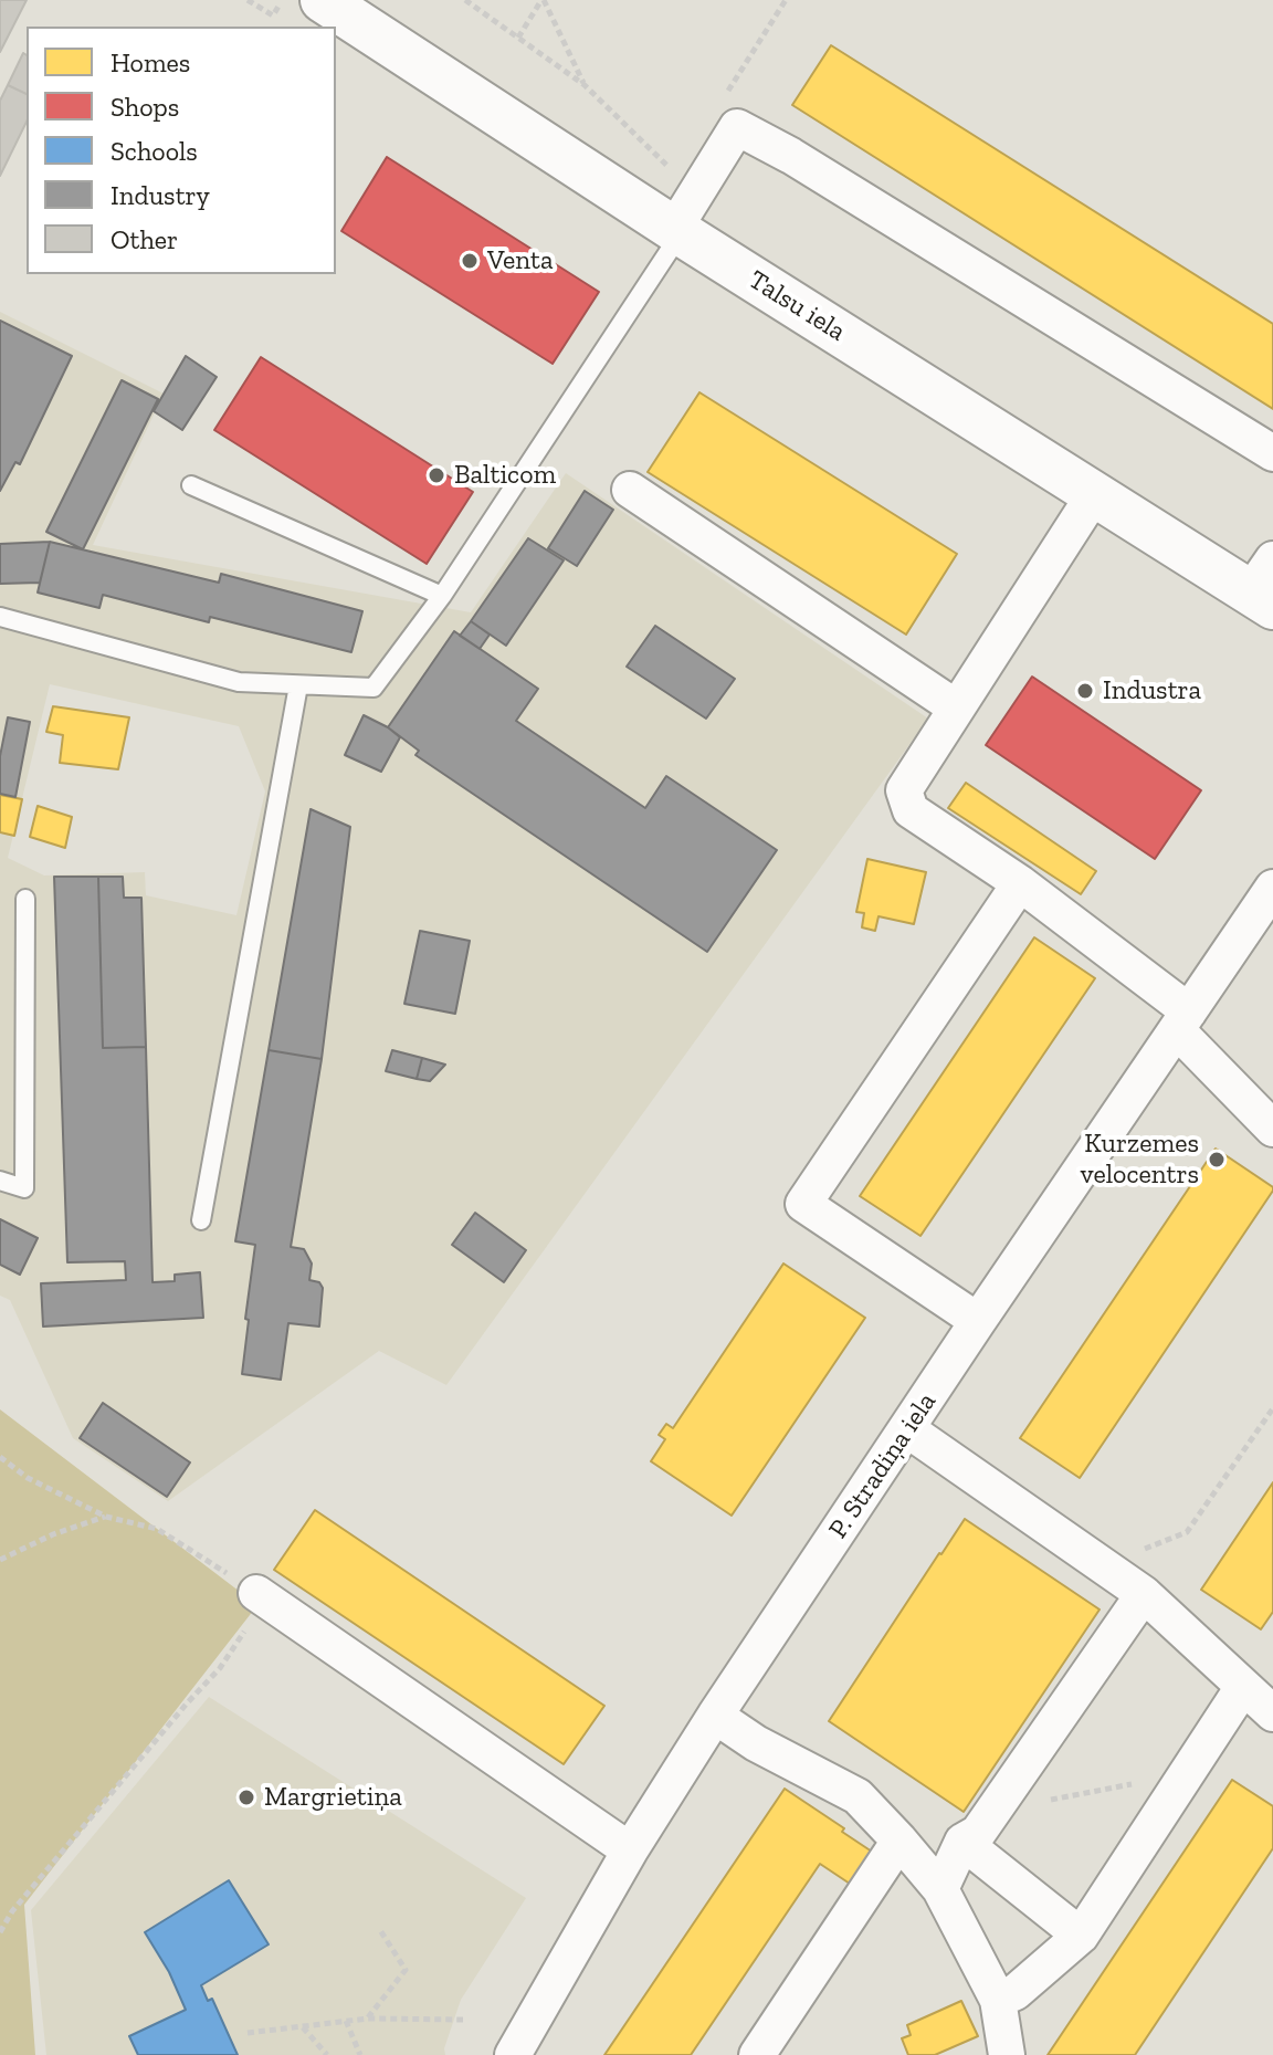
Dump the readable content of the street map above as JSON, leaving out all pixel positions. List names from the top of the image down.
{
  "streets": {
    "street": ["Talsu iela", "P. Stradiņa iela"]
  },
  "places": [
    "Venta",
    "Balticom",
    "Industra",
    "Kurzemes velocentrs",
    "Margrietiņa"
  ],
  "legend": [
    "Homes",
    "Shops",
    "Schools",
    "Industry",
    "Other"
  ]
}
